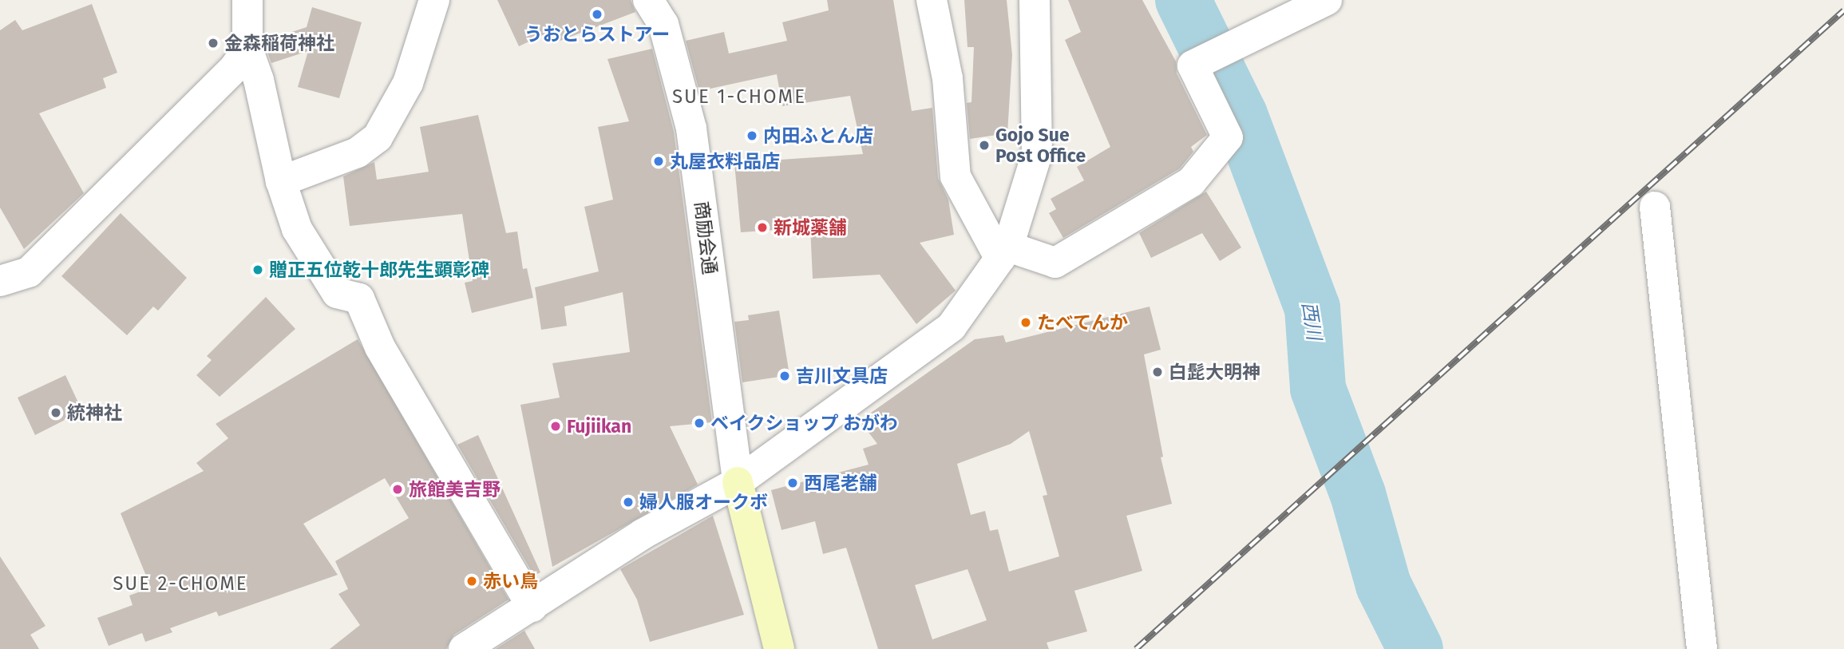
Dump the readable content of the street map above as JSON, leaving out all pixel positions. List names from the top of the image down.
{
  "streets": {
    "street": ["商励会通"]
  },
  "districts": ["SUE 1-CHOME", "SUE 2-CHOME"],
  "water": ["西川"],
  "places": [
    "うおとらストアー",
    "金森稲荷神社",
    "内田ふとん店",
    "Gojo Sue Post Office",
    "丸屋衣料品店",
    "新城薬舗",
    "贈正五位乾十郎先生顕彰碑",
    "たべてんか",
    "白髭大明神",
    "吉川文具店",
    "統神社",
    "ベイクショップ おがわ",
    "Fujiikan",
    "西尾老舗",
    "旅館美吉野",
    "婦人服オークボ",
    "赤い鳥"
  ]
}
